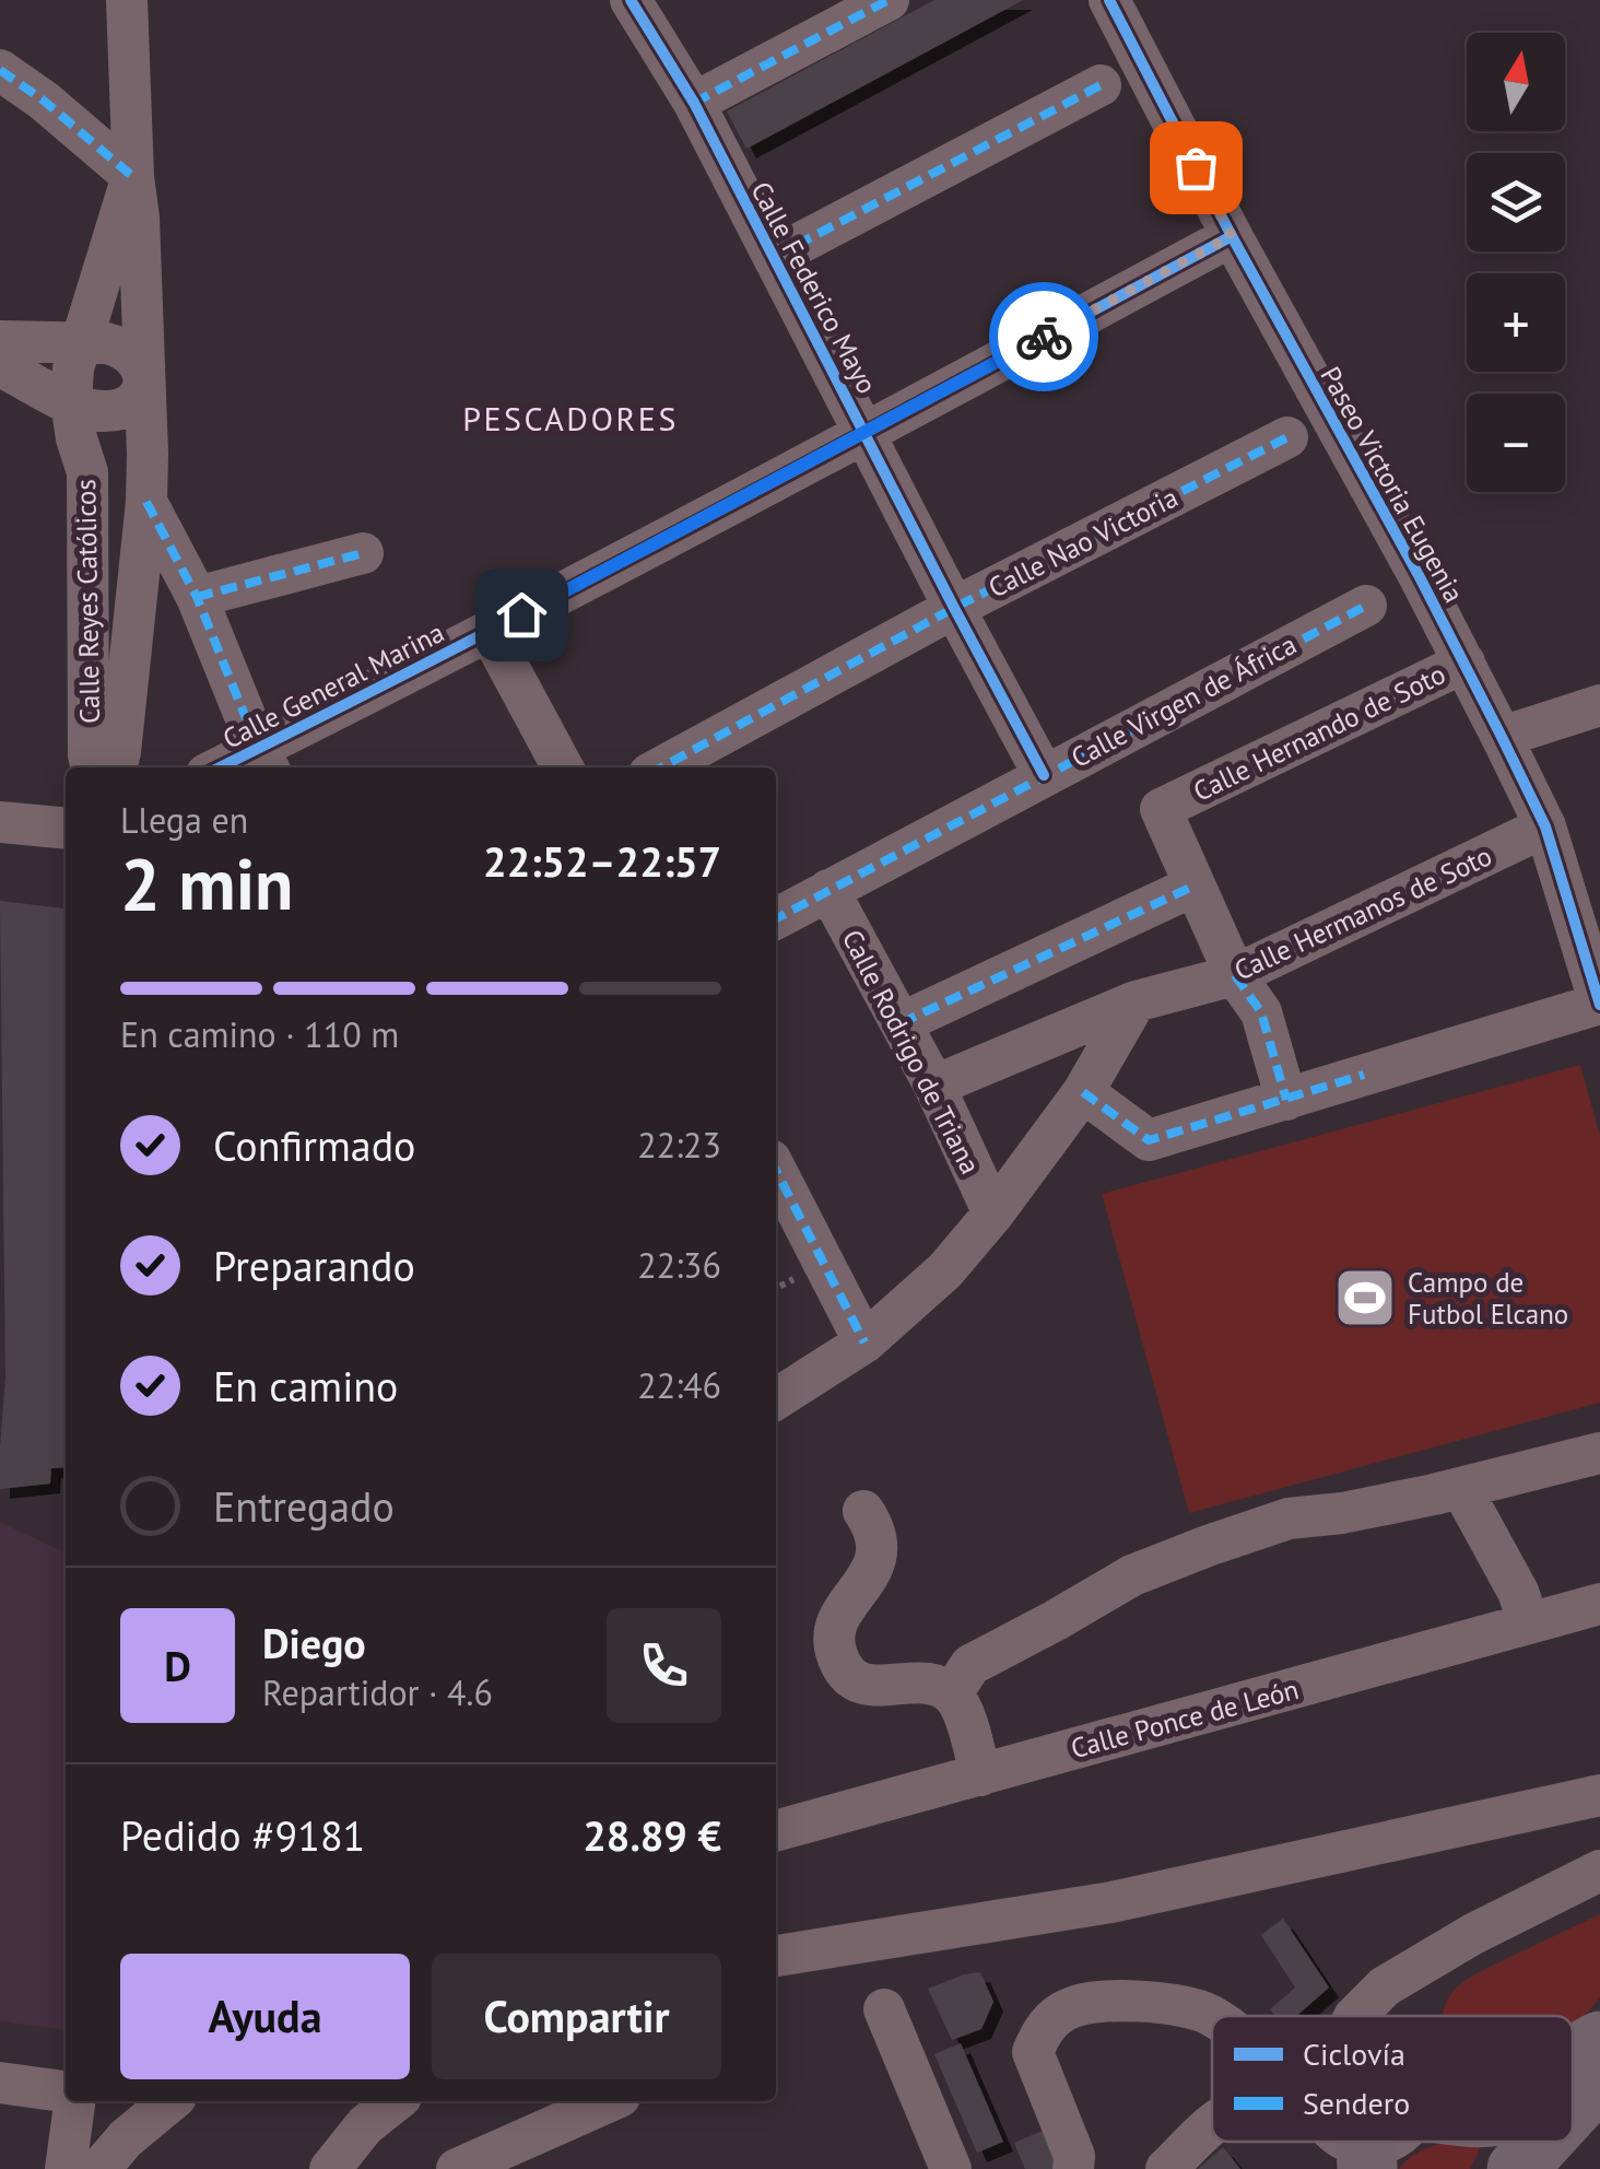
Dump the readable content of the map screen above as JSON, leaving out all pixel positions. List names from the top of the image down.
{
  "streets": {
    "street": [
      "Calle Federico Mayo",
      "Paseo Victoria Eugenia",
      "Calle Nao Victoria",
      "Calle Reyes Católicos",
      "Calle General Marina",
      "Calle Virgen de África",
      "Calle Hernando de Soto",
      "Calle Hermanos de Soto",
      "Calle Rodrigo de Triana",
      "Calle Ponce de León"
    ]
  },
  "crossings": [
    ["Calle Federico Mayo", "Calle Nao Victoria"],
    ["Calle Federico Mayo", "Calle General Marina"],
    ["Calle Federico Mayo", "Calle Virgen de África"],
    ["Paseo Victoria Eugenia", "Calle General Marina"],
    ["Paseo Victoria Eugenia", "Calle Hernando de Soto"],
    ["Paseo Victoria Eugenia", "Calle Hermanos de Soto"],
    ["Calle Virgen de África", "Calle Rodrigo de Triana"],
    ["Calle Hernando de Soto", "Calle Hermanos de Soto"],
    ["Calle Hermanos de Soto", "Calle Rodrigo de Triana"]
  ],
  "districts": ["PESCADORES"],
  "places": {
    "sports": ["Campo de Futbol Elcano"]
  },
  "legend": ["Ciclovía", "Sendero"],
  "north": "top",
  "page": {
    "map_buttons": ["+", "−"],
    "heading": ["2 min", "Llega en", "22:52–22:57"],
    "panel": [
      "Diego",
      "Repartidor · 4.6",
      "Pedido #9181",
      "28.89 €"
    ],
    "bar": "En camino · 110 m",
    "list": [
      ["Confirmado", "22:23"],
      ["Preparando", "22:36"],
      ["En camino", "22:46"],
      "Entregado"
    ],
    "round": "D",
    "buttons": ["Ayuda", "Compartir"]
  }
}
